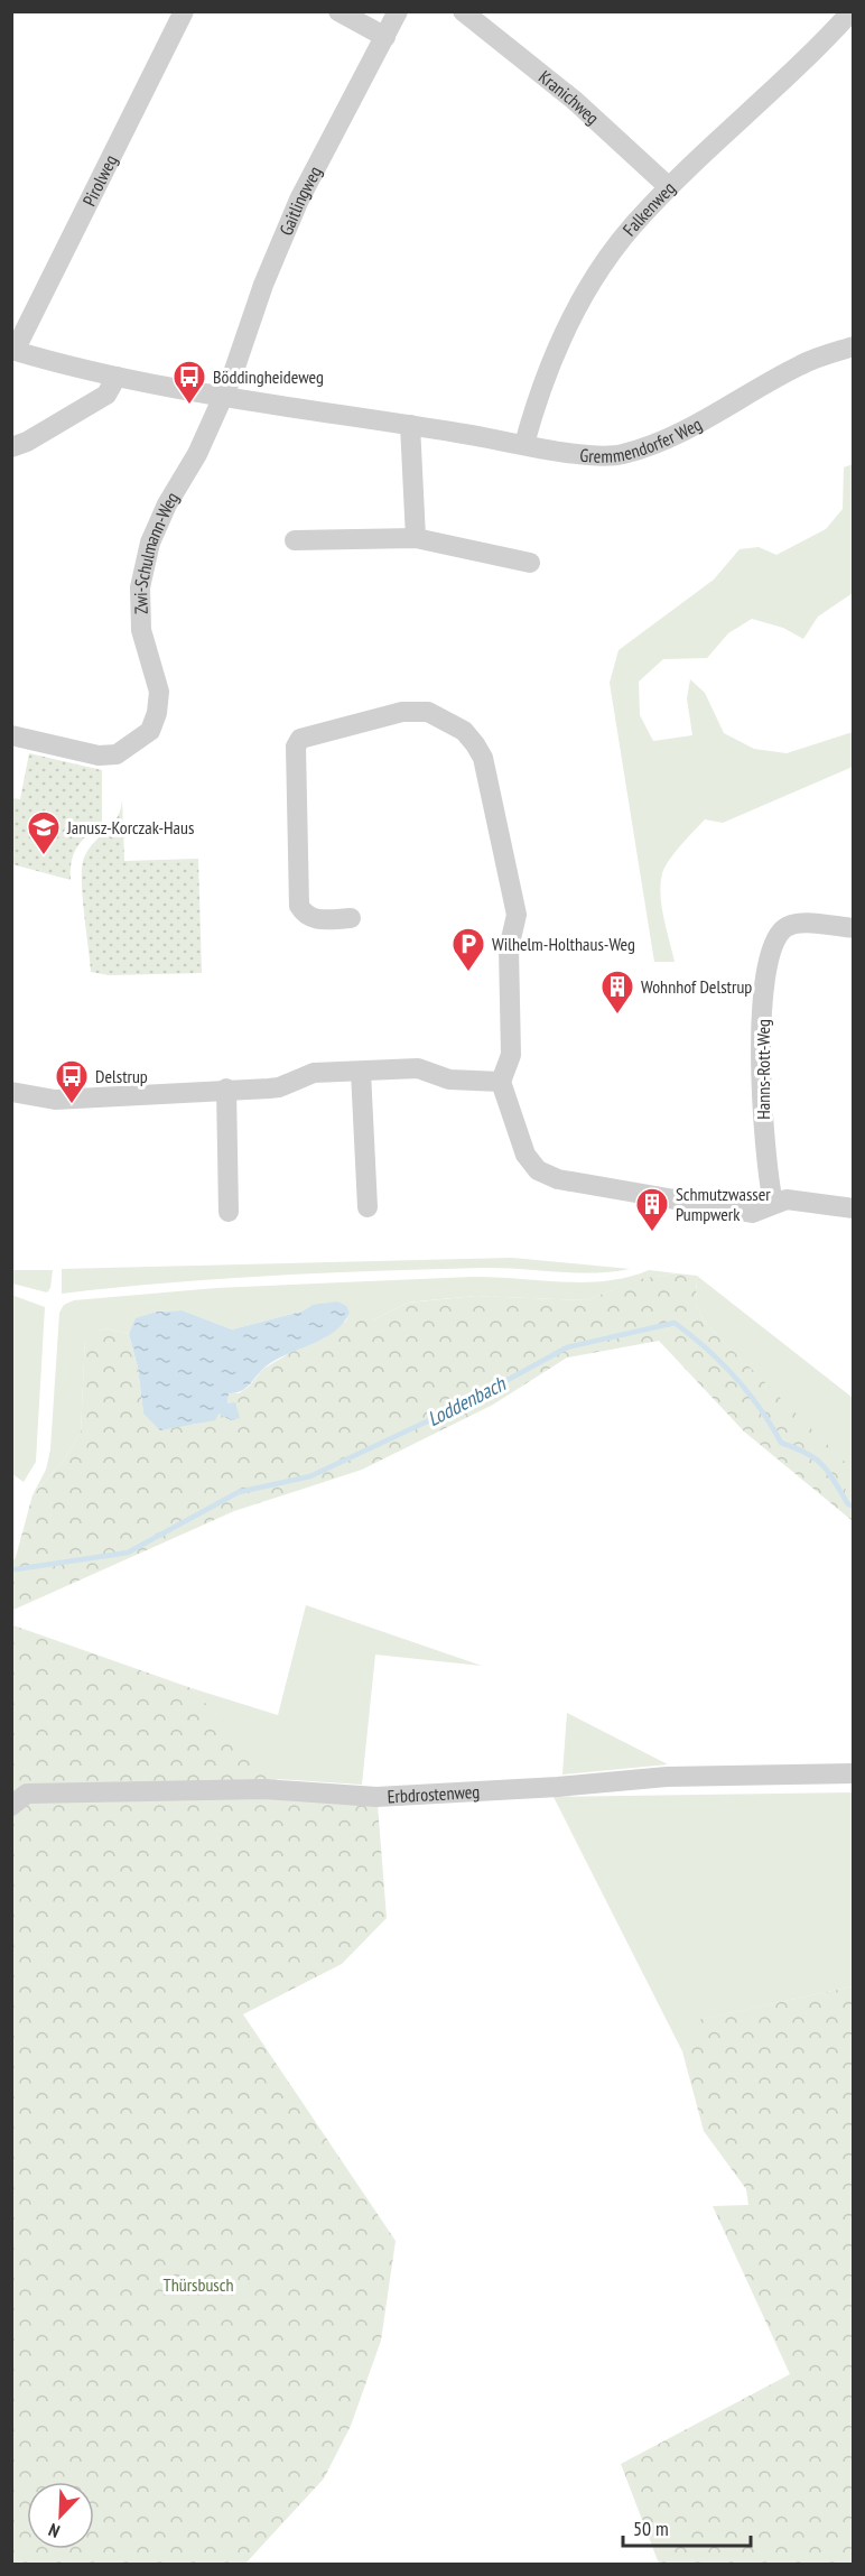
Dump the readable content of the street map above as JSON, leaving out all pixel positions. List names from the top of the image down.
{
  "streets": {
    "street": [
      "Kranichweg",
      "Pirolweg",
      "Gaitlingweg",
      "Falkenweg",
      "Gremmendorfer Weg",
      "Zwi-Schulmann-Weg",
      "Hanns-Rott-Weg",
      "Erbdrostenweg"
    ]
  },
  "crossings": [
    ["Kranichweg", "Falkenweg"],
    ["Gaitlingweg", "Gremmendorfer Weg"],
    ["Gaitlingweg", "Zwi-Schulmann-Weg"],
    ["Falkenweg", "Gremmendorfer Weg"],
    ["Gremmendorfer Weg", "Zwi-Schulmann-Weg"]
  ],
  "water": ["Loddenbach"],
  "parks": ["Thürsbusch"],
  "places": {
    "bus stop": ["Böddingheideweg", "Delstrup"],
    "school or university": ["Janusz-Korczak-Haus"],
    "parking": ["Wilhelm-Holthaus-Weg"],
    "building": ["Wohnhof Delstrup", "Schmutzwasser Pumpwerk"]
  },
  "scale_bar": "50 m",
  "north": "bottom left"
}
